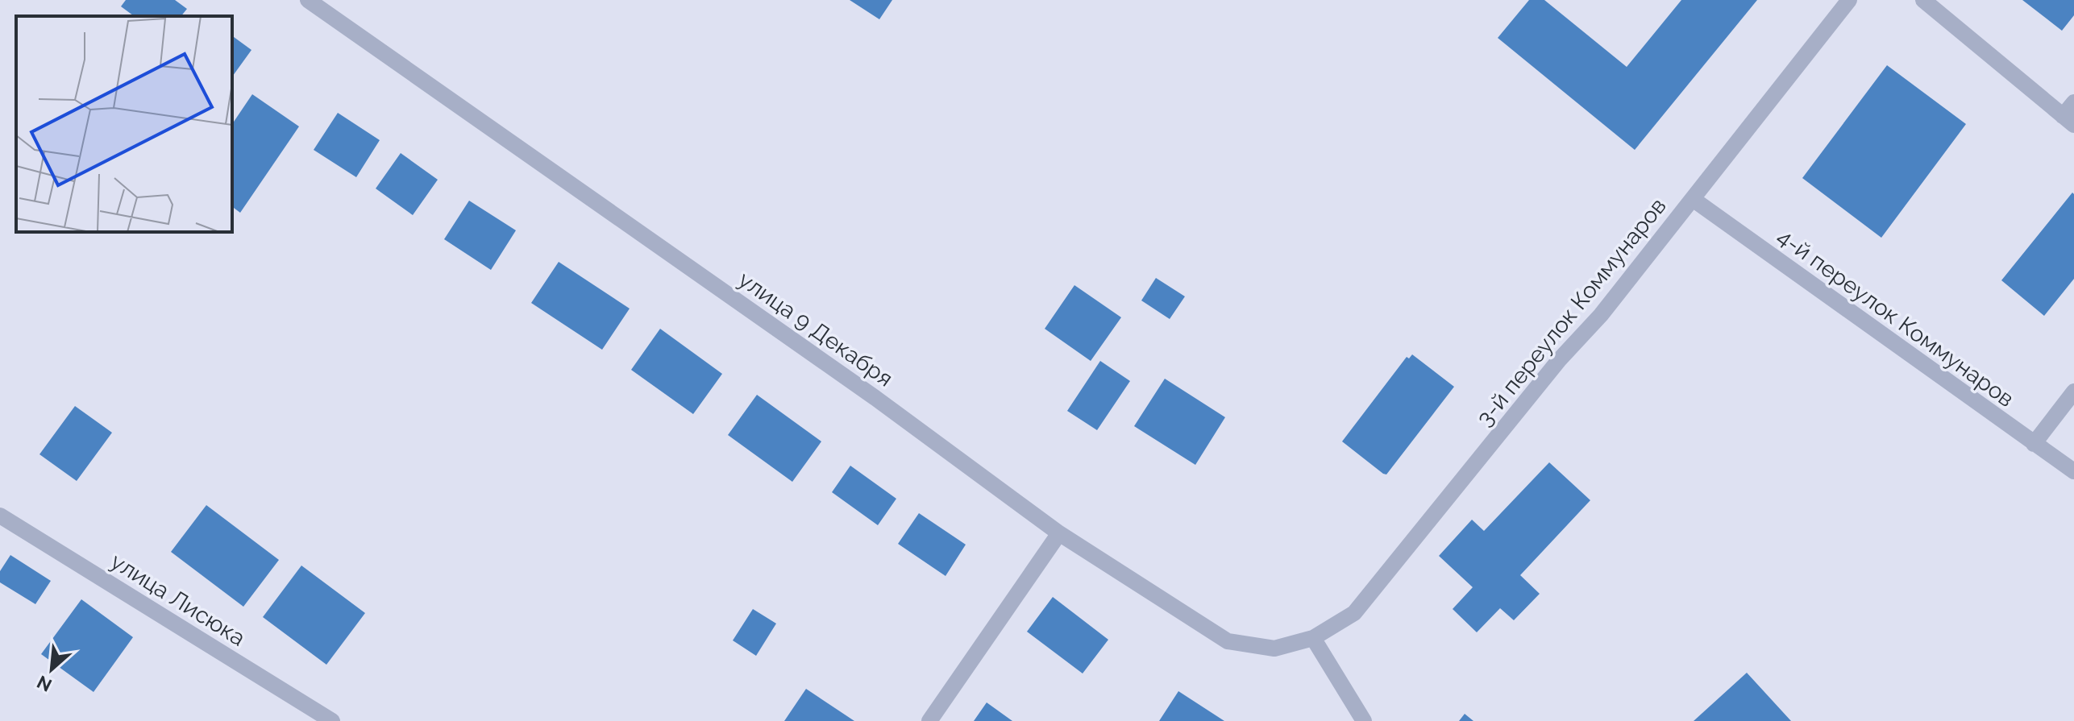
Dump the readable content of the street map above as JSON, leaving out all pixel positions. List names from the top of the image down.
{
  "streets": {
    "street": [
      "3-й переулок Коммунаров",
      "4-й переулок Коммунаров",
      "улица 9 Декабря",
      "улица Лисюка"
    ]
  },
  "crossings": [
    ["3-й переулок Коммунаров", "4-й переулок Коммунаров"],
    ["3-й переулок Коммунаров", "улица 9 Декабря"]
  ],
  "north": "bottom left"
}
